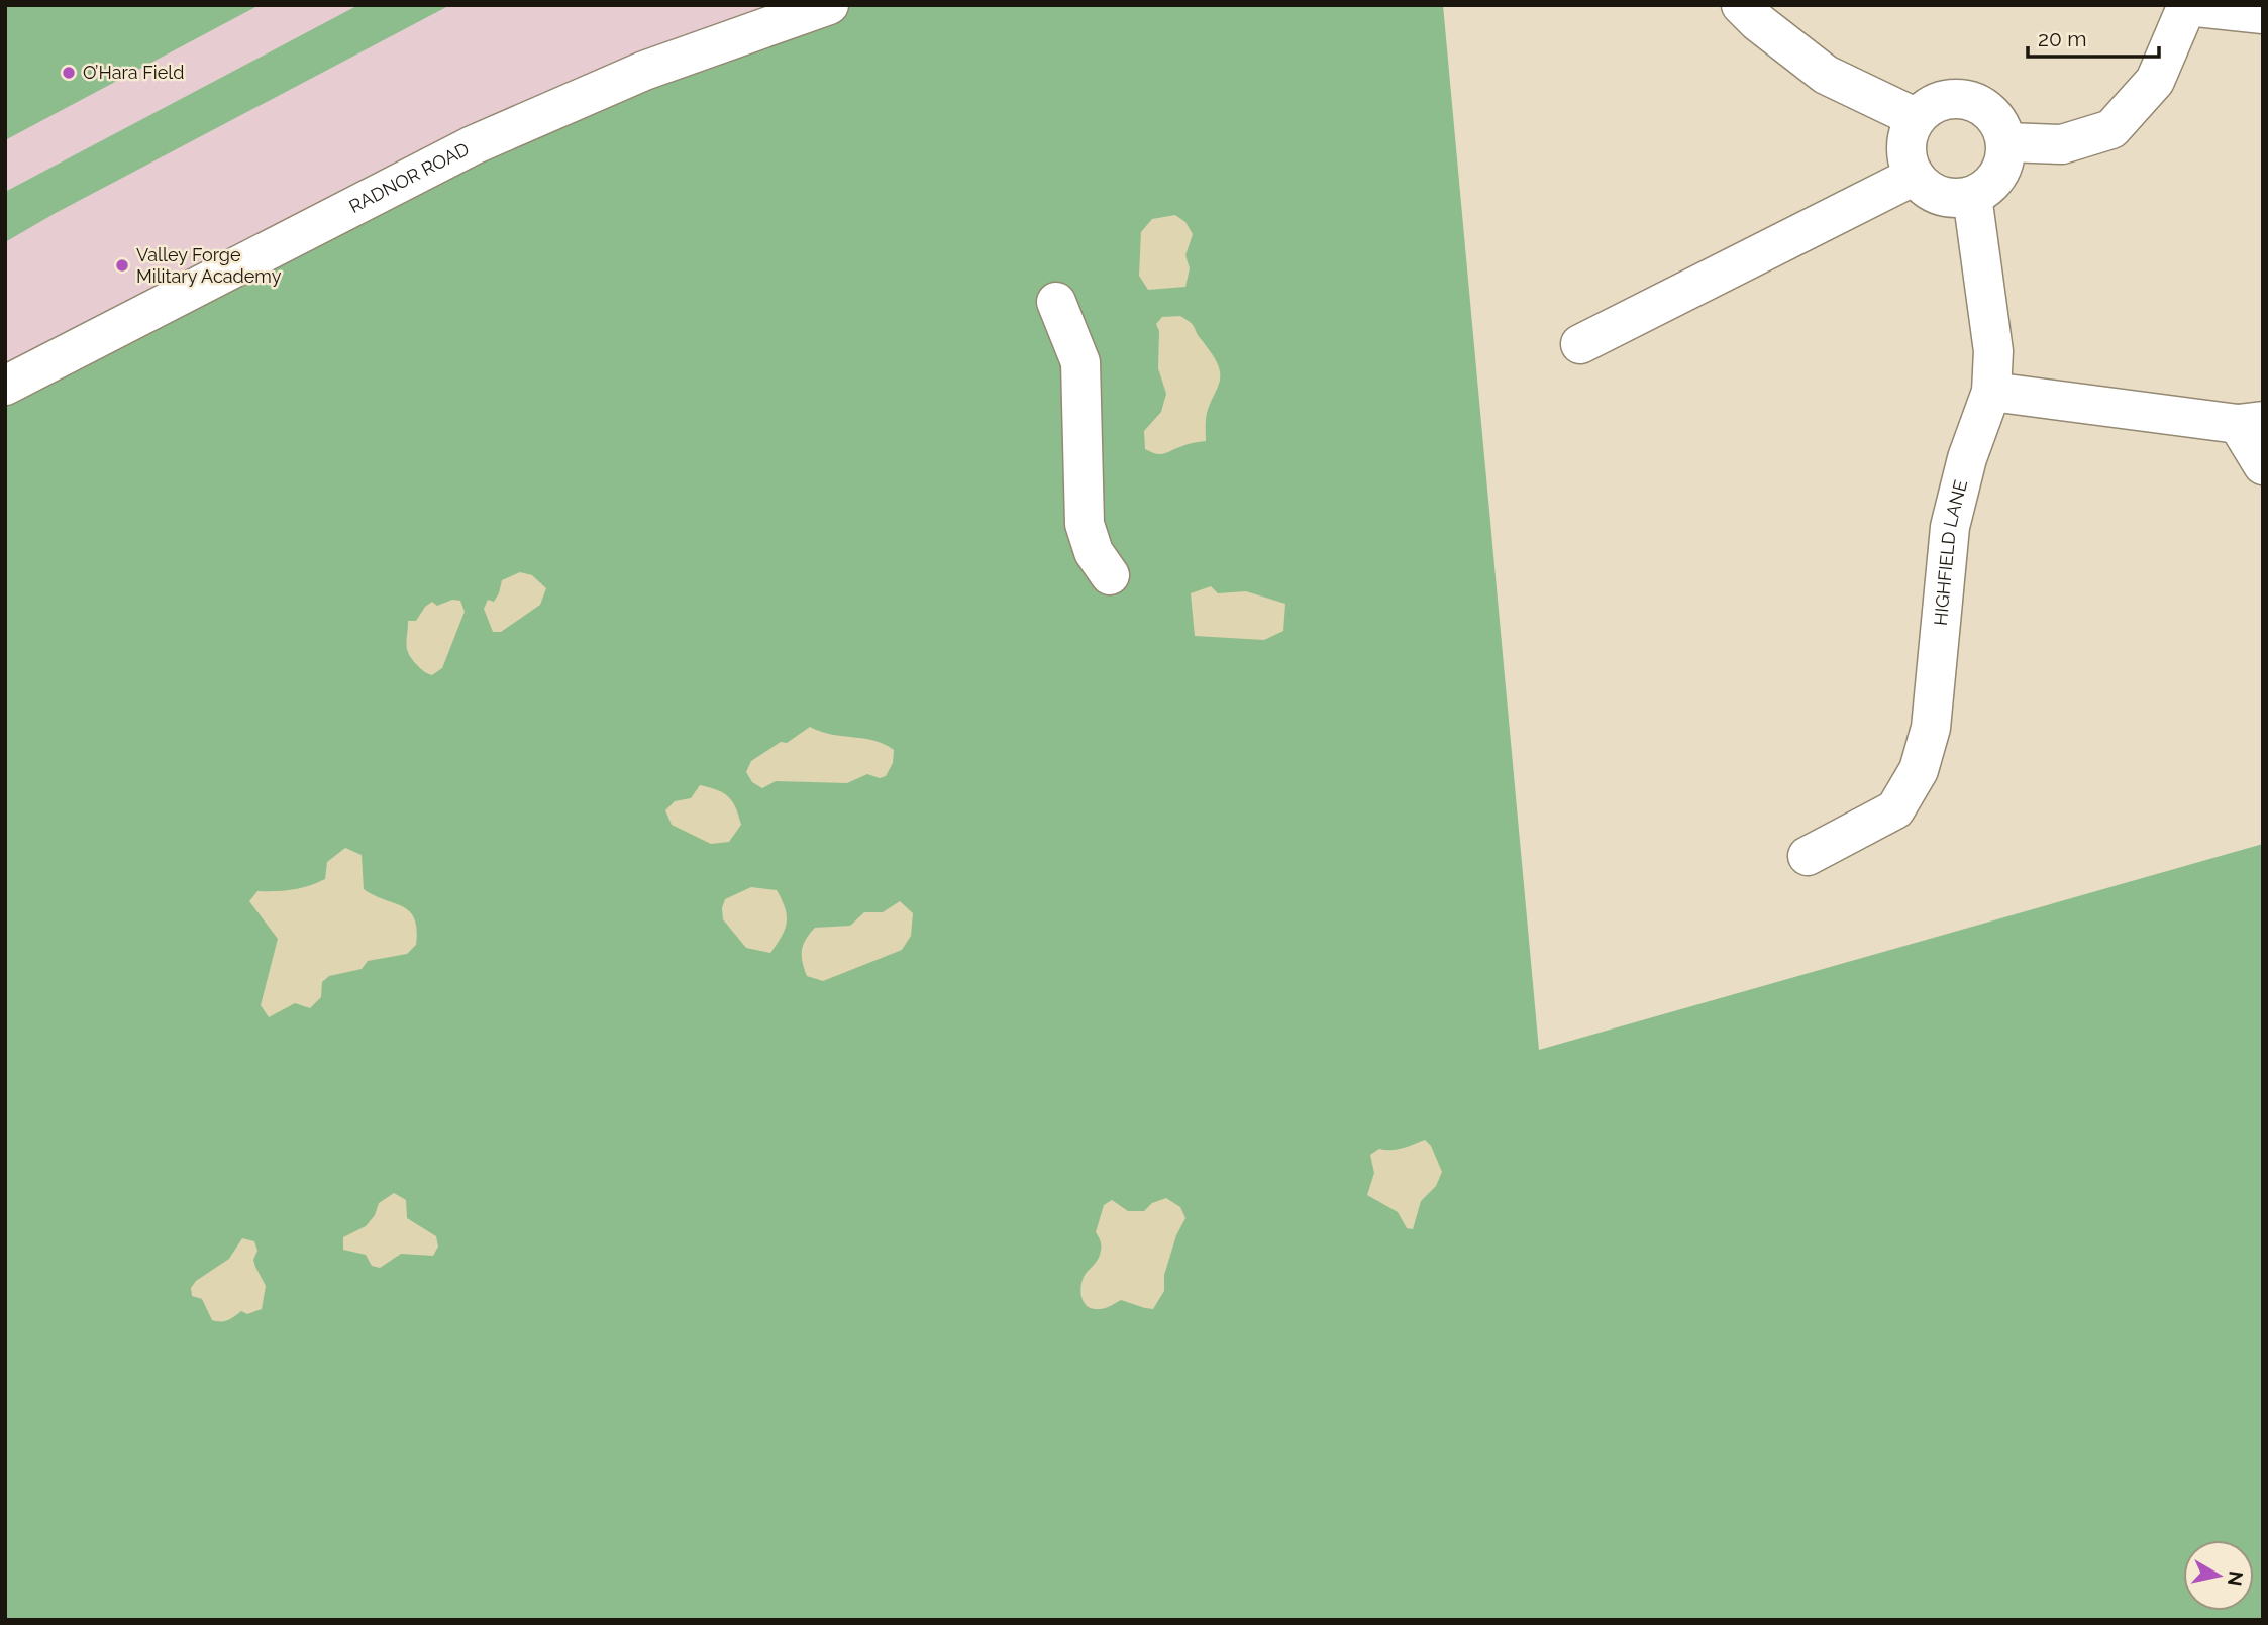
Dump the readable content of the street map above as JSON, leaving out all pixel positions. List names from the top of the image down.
{
  "streets": {
    "street": ["RADNOR ROAD", "HIGHFIELD LANE"]
  },
  "places": ["O’Hara Field", "Valley Forge Military Academy"],
  "scale_bar": "20 m",
  "north": "right"
}
